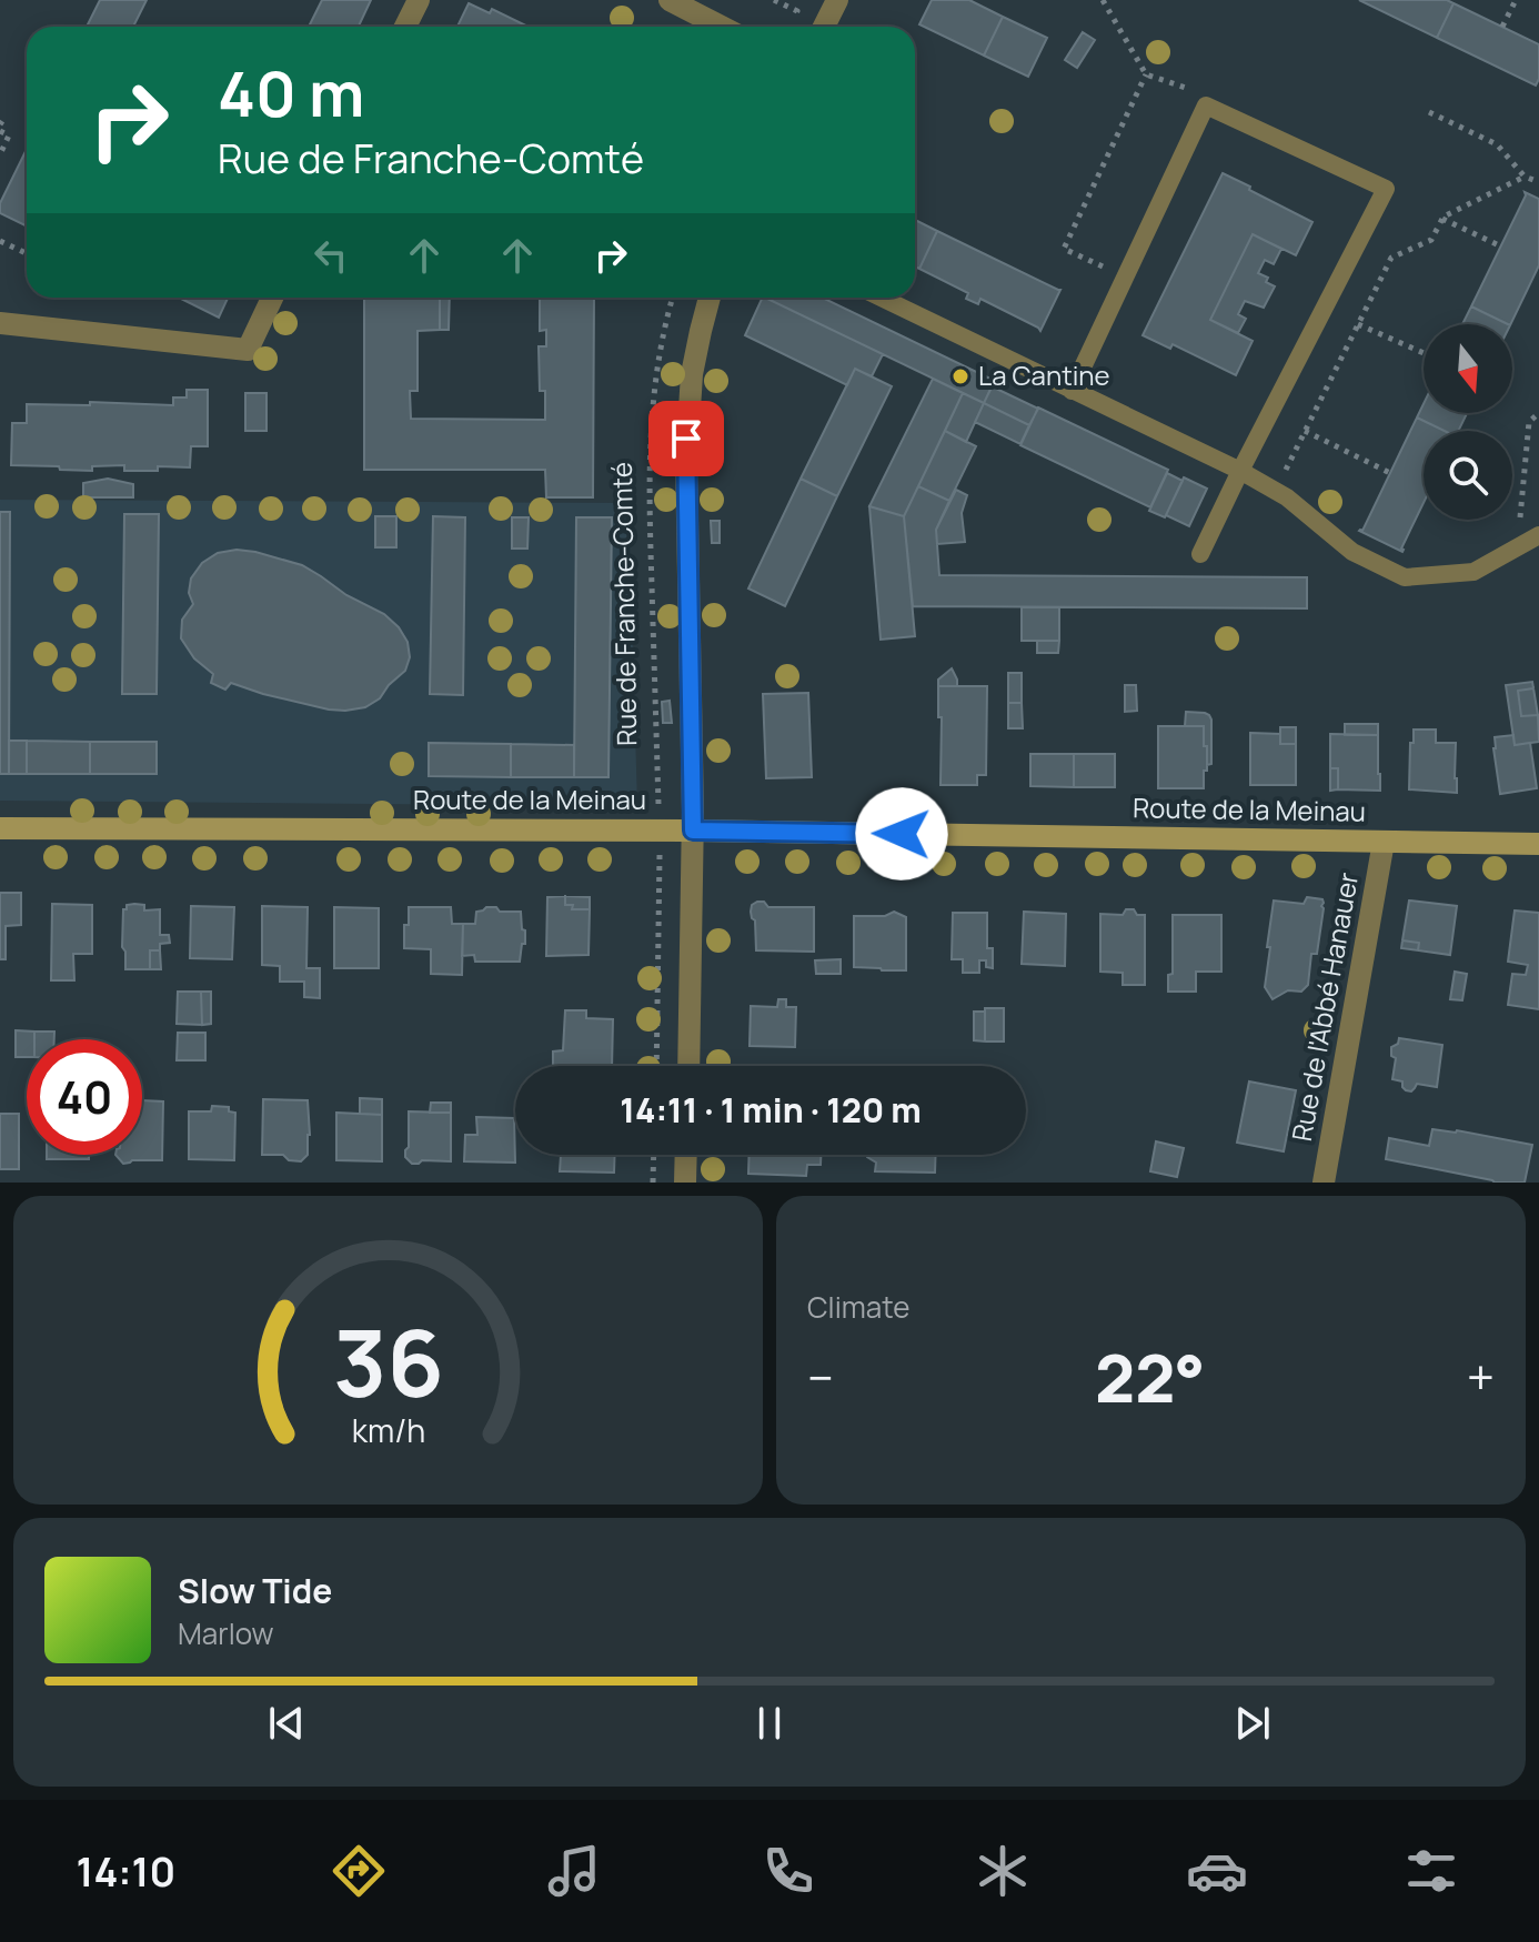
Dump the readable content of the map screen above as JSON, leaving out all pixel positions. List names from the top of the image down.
{
  "streets": {
    "street": ["Route de la Meinau", "Rue de l'Abbé Hanauer"],
    "path": ["Rue de Franche-Comté"]
  },
  "crossings": [
    ["Rue de Franche-Comté", "Route de la Meinau"],
    ["Route de la Meinau", "Rue de l'Abbé Hanauer"]
  ],
  "places": ["La Cantine"],
  "north": "bottom",
  "page": {
    "turn": ["40 m", "Rue de Franche-Comté"],
    "limit": "40",
    "trip": "14:11 · 1 min · 120 m",
    "tile": "Climate",
    "heat": ["−", "22°", "+"],
    "song": ["Slow Tide", "Marlow"],
    "tabs": "14:10",
    "gauge": ["36", "km/h"]
  }
}
